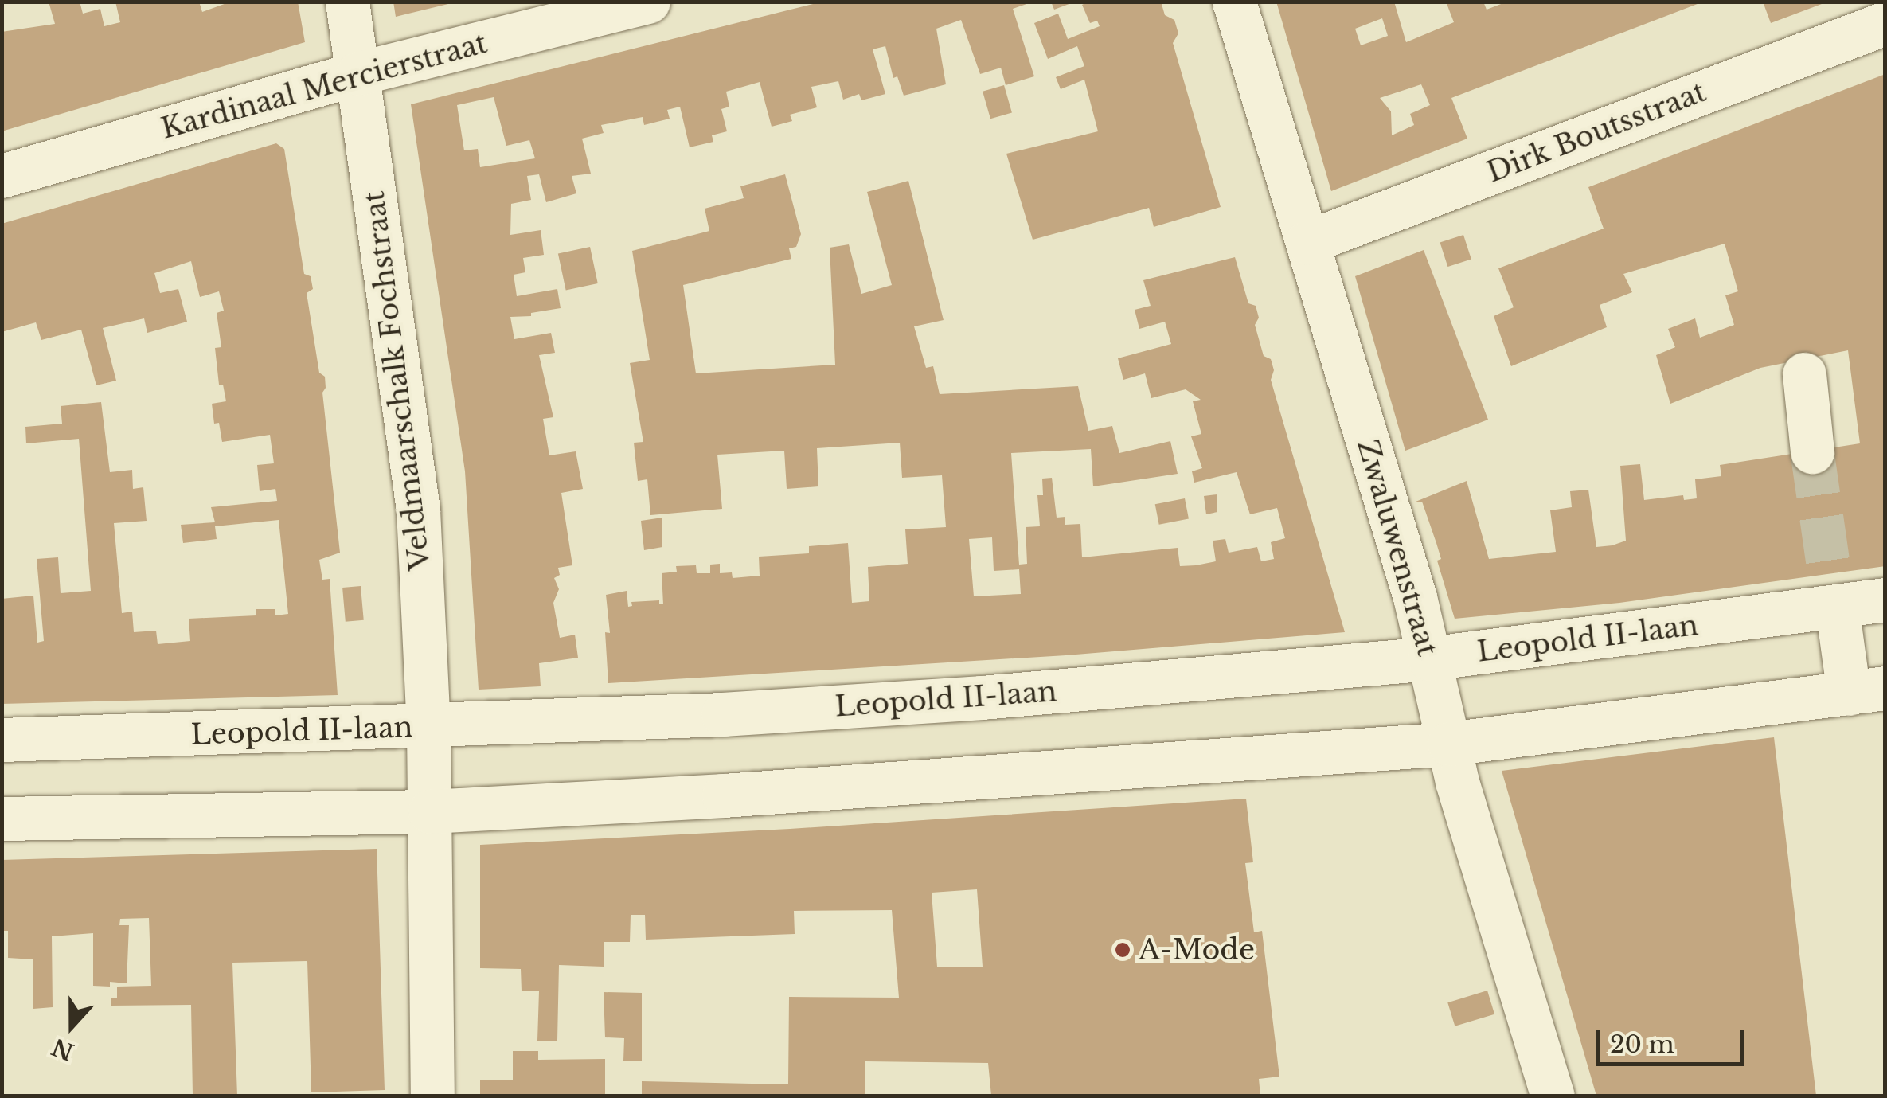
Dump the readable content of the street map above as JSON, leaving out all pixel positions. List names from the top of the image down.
{
  "streets": {
    "street": [
      "Kardinaal Mercierstraat",
      "Dirk Boutsstraat",
      "Veldmaarschalk Fochstraat",
      "Zwaluwenstraat",
      "Leopold II-laan"
    ]
  },
  "crossings": [
    ["Kardinaal Mercierstraat", "Veldmaarschalk Fochstraat"],
    ["Dirk Boutsstraat", "Zwaluwenstraat"],
    ["Veldmaarschalk Fochstraat", "Leopold II-laan"],
    ["Zwaluwenstraat", "Leopold II-laan"]
  ],
  "places": ["A-Mode"],
  "scale_bar": "20 m",
  "north": "bottom"
}
